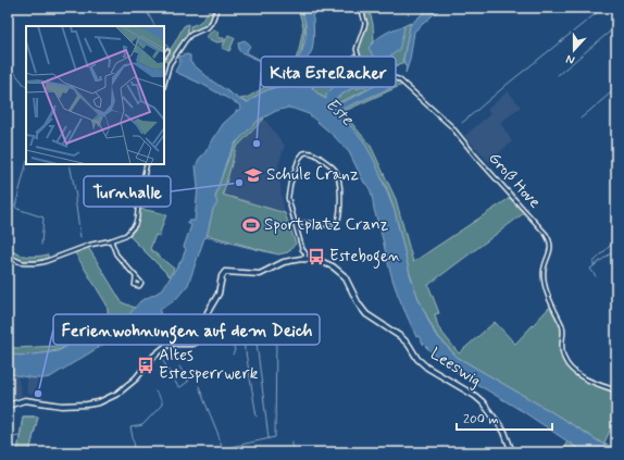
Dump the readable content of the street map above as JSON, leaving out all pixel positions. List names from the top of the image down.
{
  "streets": {
    "street": ["Groß Hove", "Leeswig"]
  },
  "water": ["Este"],
  "places": {
    "other": ["Kita EsteRacker", "Turnhalle", "Ferienwohnungen auf dem Deich"],
    "school or university": ["Schule Cranz"],
    "sports": ["Sportplatz Cranz"],
    "bus stop": ["Estebogen", "Altes Estesperrwerk"]
  },
  "scale_bar": "200 m",
  "north": "bottom"
}
